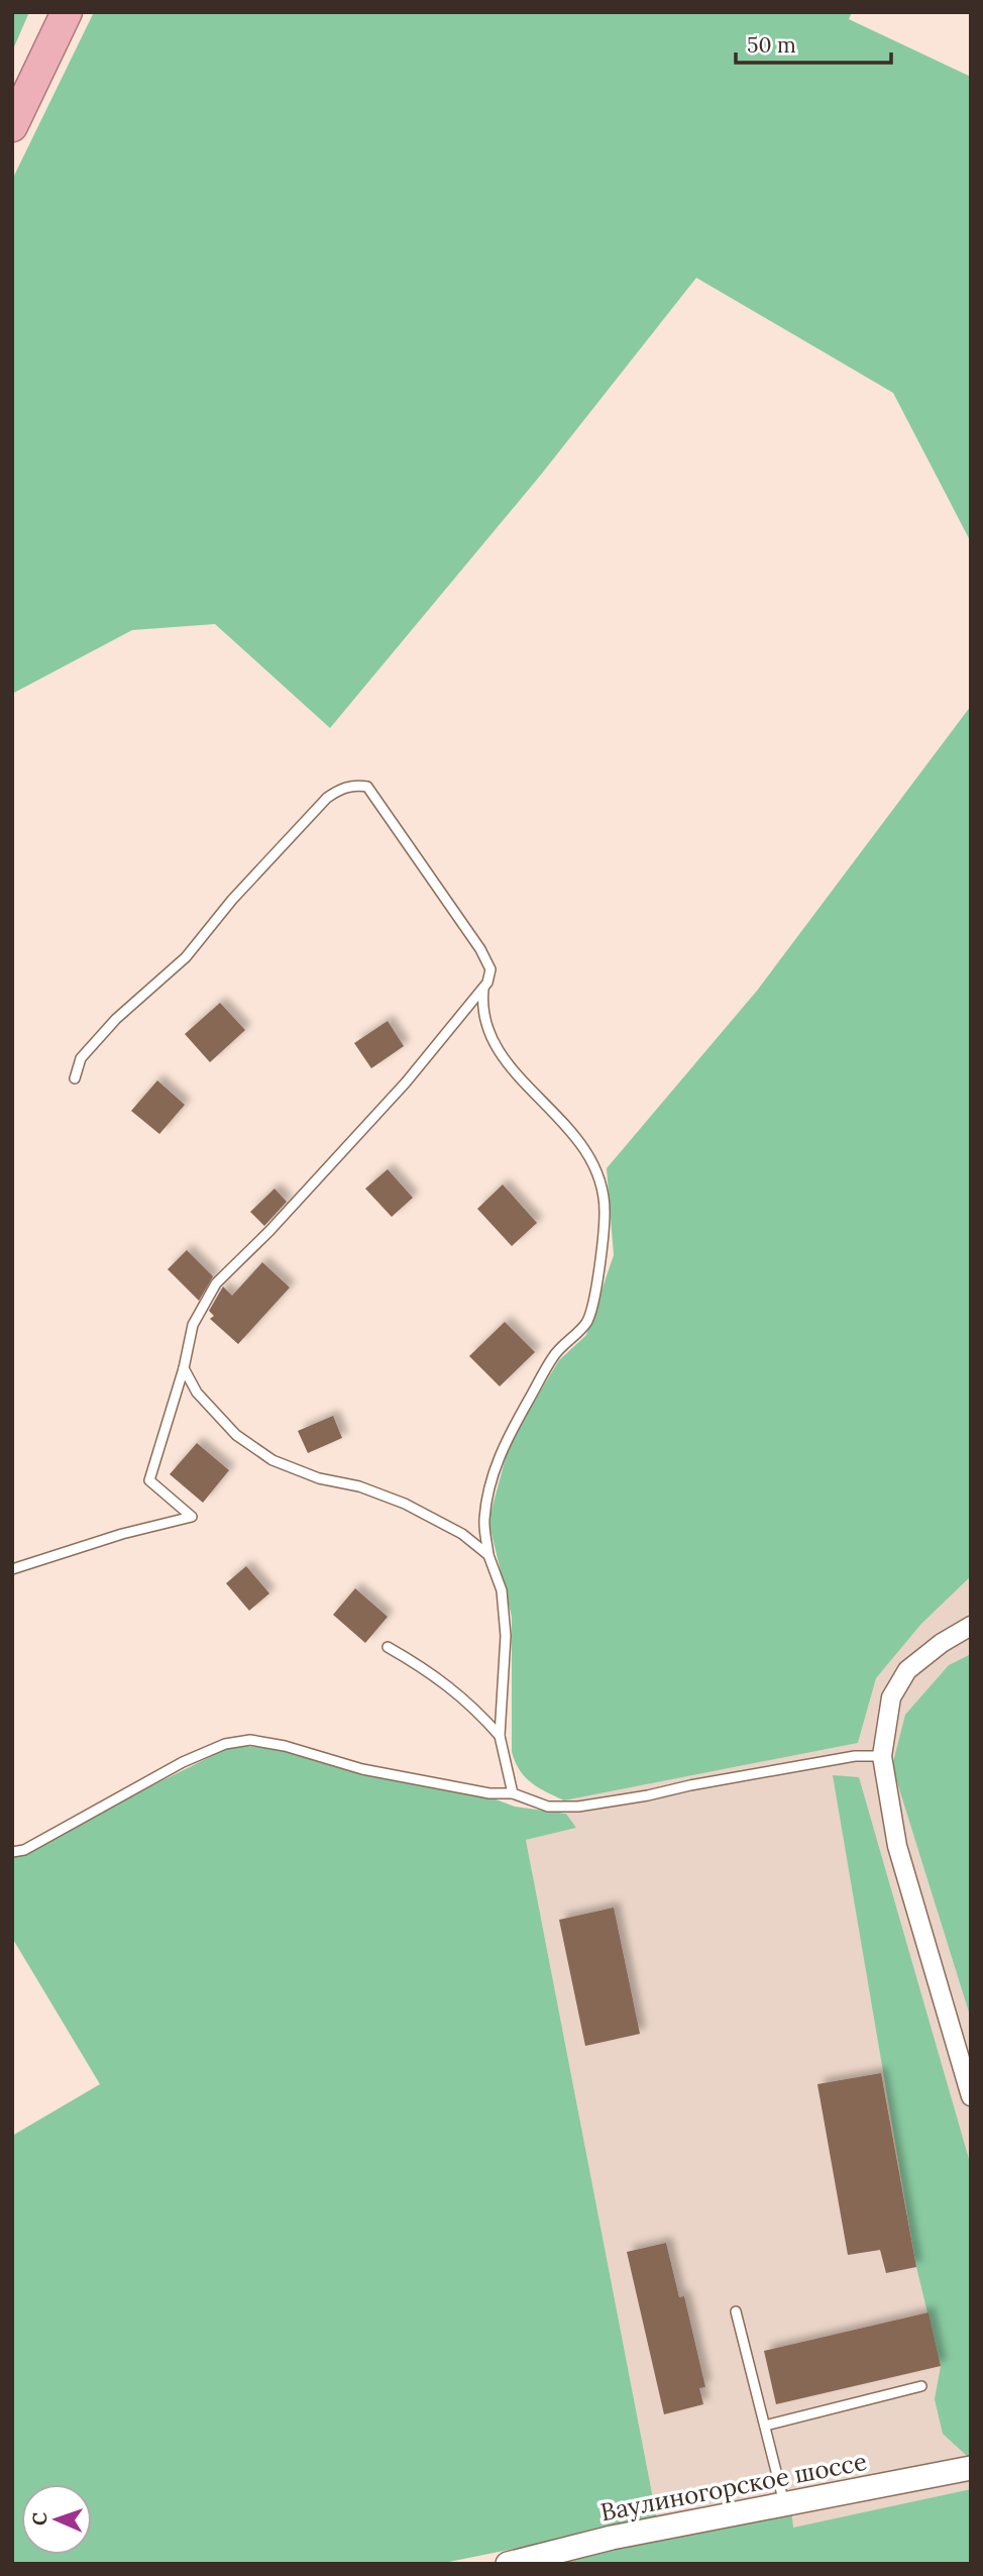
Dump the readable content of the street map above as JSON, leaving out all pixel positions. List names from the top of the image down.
{
  "streets": {
    "street": ["Ваулиногорское шоссе"]
  },
  "scale_bar": "50 m",
  "north": "left"
}
